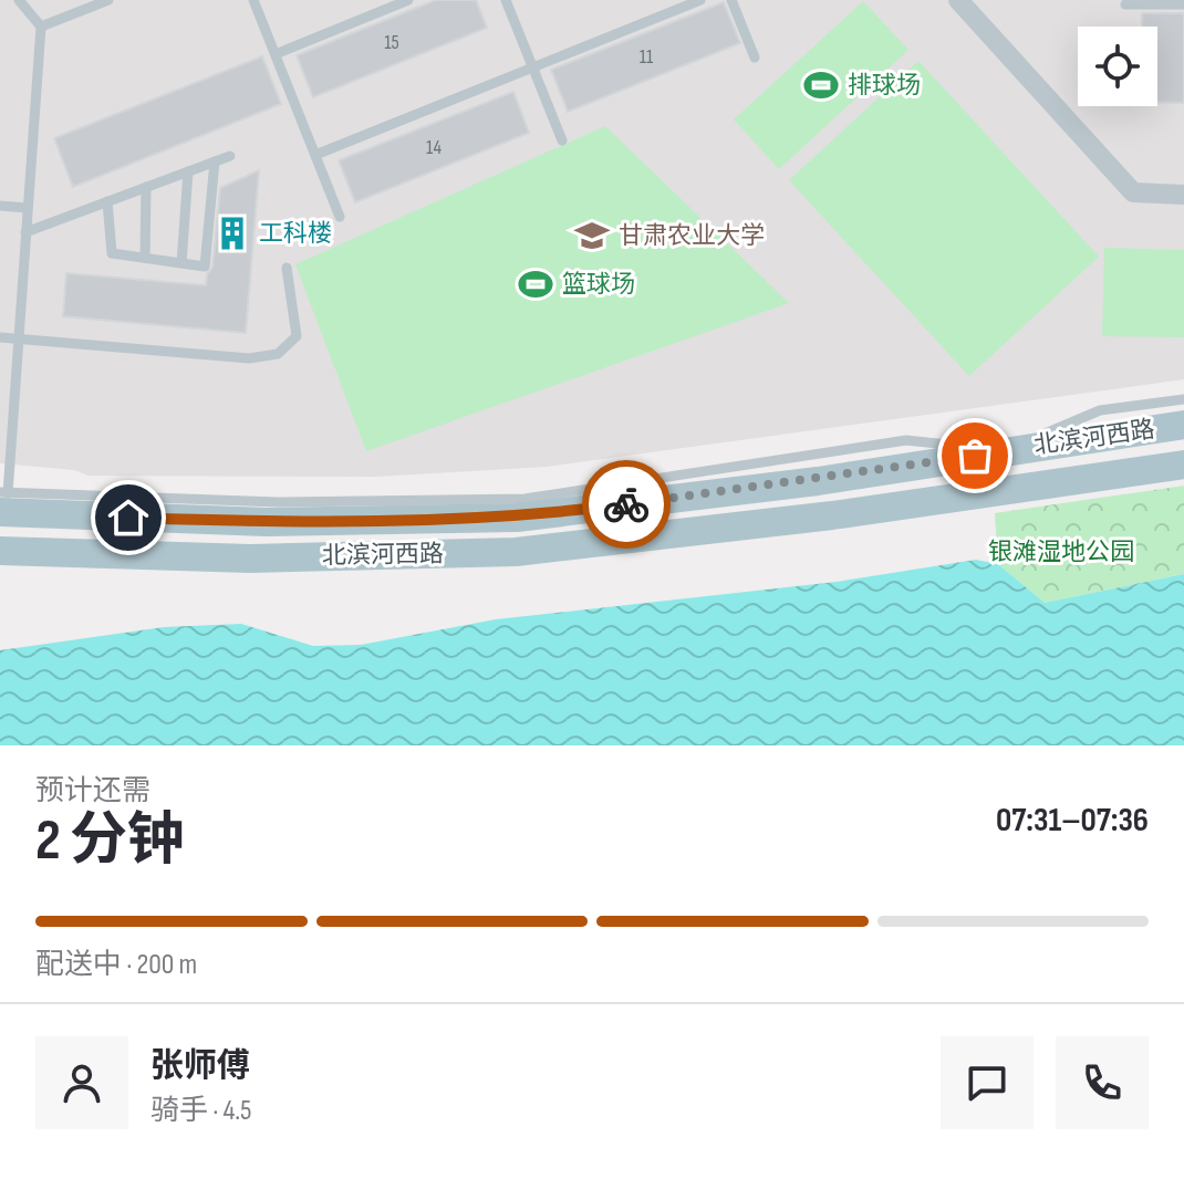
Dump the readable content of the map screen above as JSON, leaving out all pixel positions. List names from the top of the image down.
{
  "streets": {
    "main road": ["北滨河西路"]
  },
  "parks": ["银滩湿地公园"],
  "places": {
    "sports": ["排球场", "篮球场"],
    "building": ["工科楼"],
    "school or university": ["甘肃农业大学"]
  },
  "house_numbers": ["15", "11", "14"],
  "page": {
    "heading": ["2 分钟", "预计还需", "07:31–07:36"],
    "panel": ["张师傅", "骑手 · 4.5"],
    "bar": "配送中 · 200 m"
  }
}
